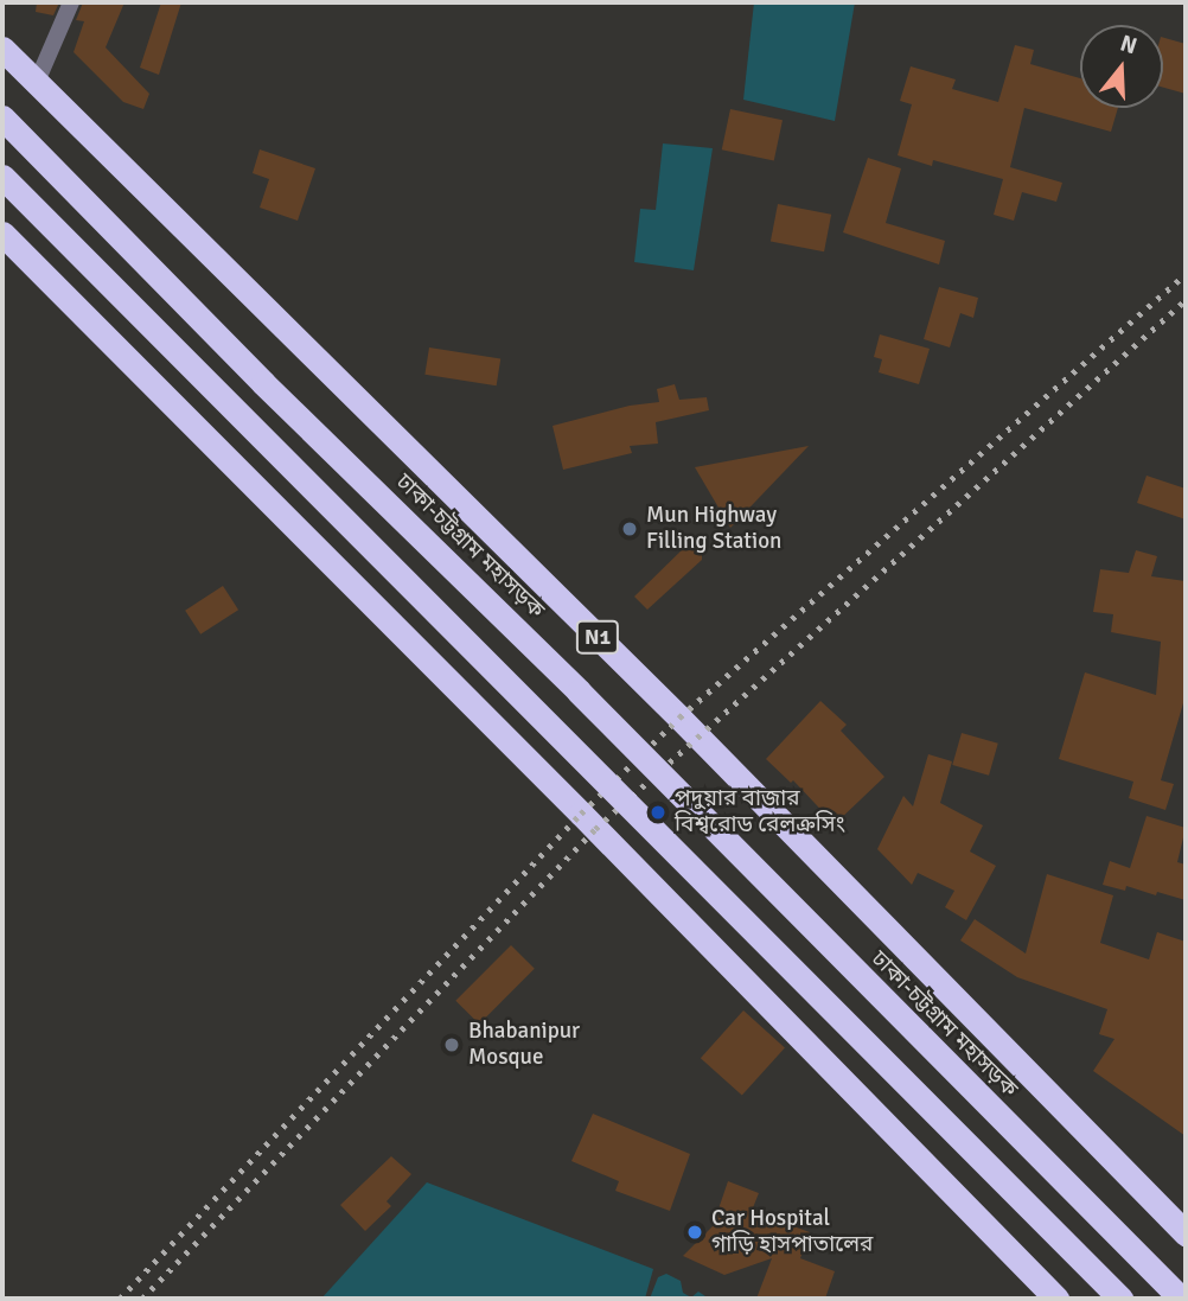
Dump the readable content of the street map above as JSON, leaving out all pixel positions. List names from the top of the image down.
{
  "streets": {
    "highway": ["ঢাকা-চট্টগ্রাম মহাসড়ক", "N1"]
  },
  "places": [
    "Mun Highway Filling Station",
    "পদুয়ার বাজার বিশ্বরোড রেলক্রসিং",
    "Bhabanipur Mosque",
    "Car Hospital গাড়ি হাসপাতালের"
  ],
  "north": "top"
}
